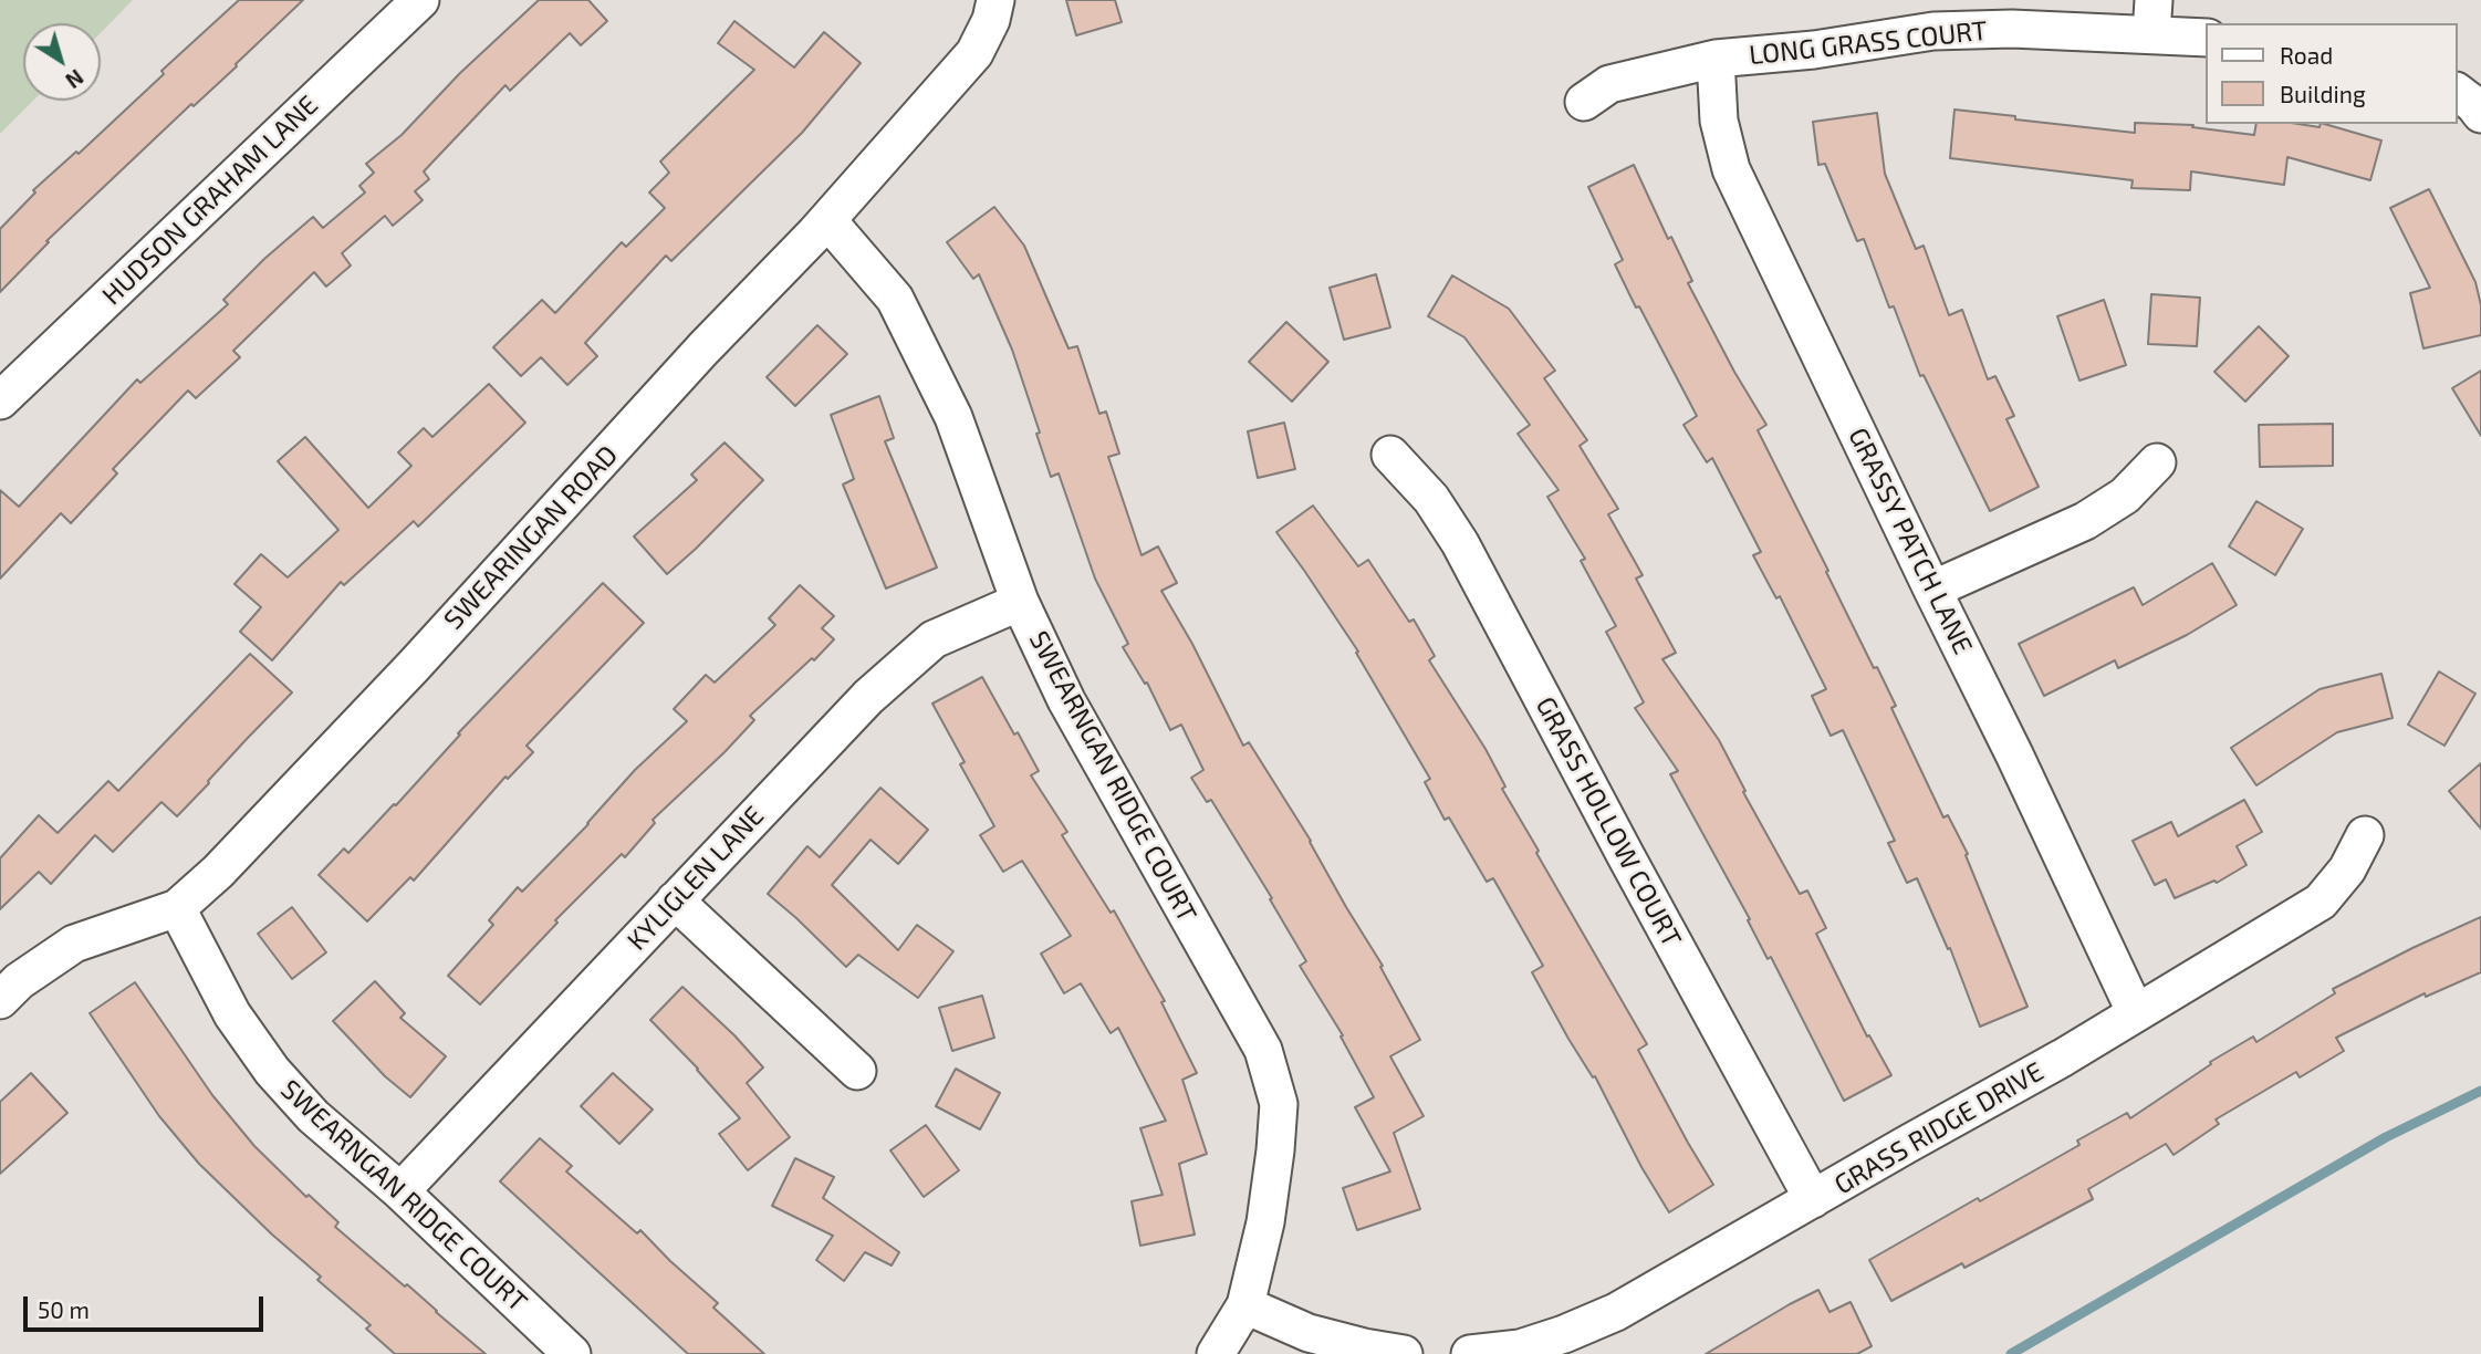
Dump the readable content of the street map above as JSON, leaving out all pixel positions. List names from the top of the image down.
{
  "streets": {
    "street": [
      "LONG GRASS COURT",
      "HUDSON GRAHAM LANE",
      "SWEARINGAN ROAD",
      "GRASSY PATCH LANE",
      "SWEARNGAN RIDGE COURT",
      "GRASS HOLLOW COURT",
      "KYLIGLEN LANE",
      "GRASS RIDGE DRIVE"
    ]
  },
  "crossings": [
    ["LONG GRASS COURT", "GRASSY PATCH LANE"],
    ["SWEARINGAN ROAD", "SWEARNGAN RIDGE COURT"],
    ["GRASSY PATCH LANE", "GRASS RIDGE DRIVE"],
    ["SWEARNGAN RIDGE COURT", "KYLIGLEN LANE"],
    ["GRASS HOLLOW COURT", "GRASS RIDGE DRIVE"]
  ],
  "legend": ["Road", "Building"],
  "scale_bar": "50 m",
  "north": "bottom right"
}
